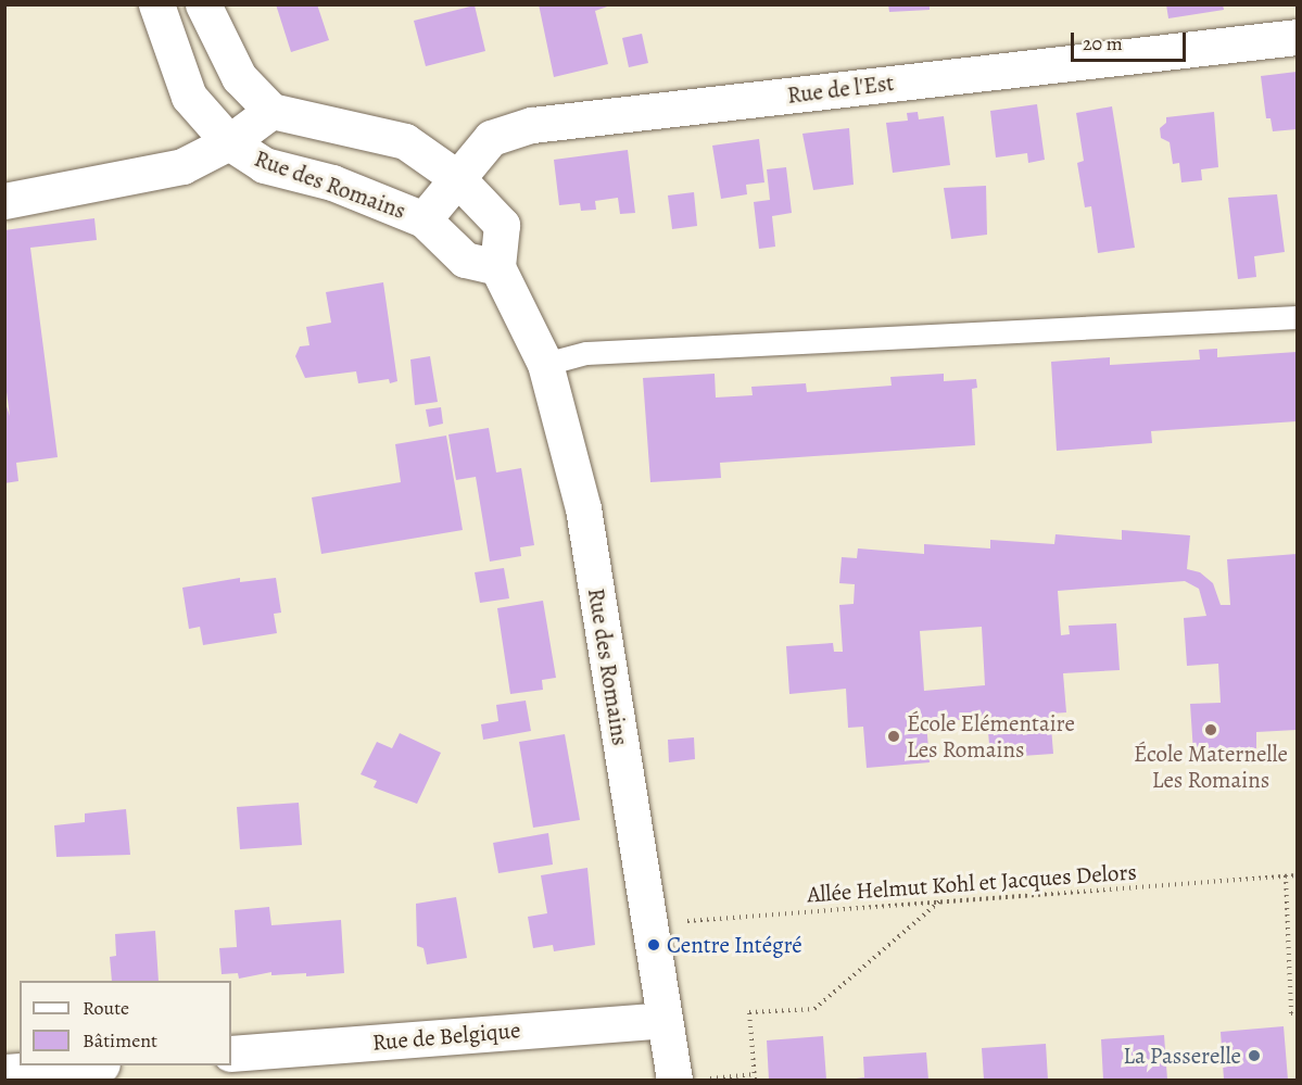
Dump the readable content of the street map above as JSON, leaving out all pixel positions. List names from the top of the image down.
{
  "streets": {
    "street": ["Rue de l'Est", "Rue des Romains", "Rue de Belgique"],
    "path": ["Allée Helmut Kohl et Jacques Delors"]
  },
  "crossings": [
    ["Rue de l'Est", "Rue des Romains"],
    ["Rue des Romains", "Allée Helmut Kohl et Jacques Delors"],
    ["Rue des Romains", "Rue de Belgique"]
  ],
  "places": [
    "École Maternelle Les Romains",
    "École Elémentaire Les Romains",
    "Centre Intégré",
    "La Passerelle"
  ],
  "legend": ["Route", "Bâtiment"],
  "scale_bar": "20 m"
}
